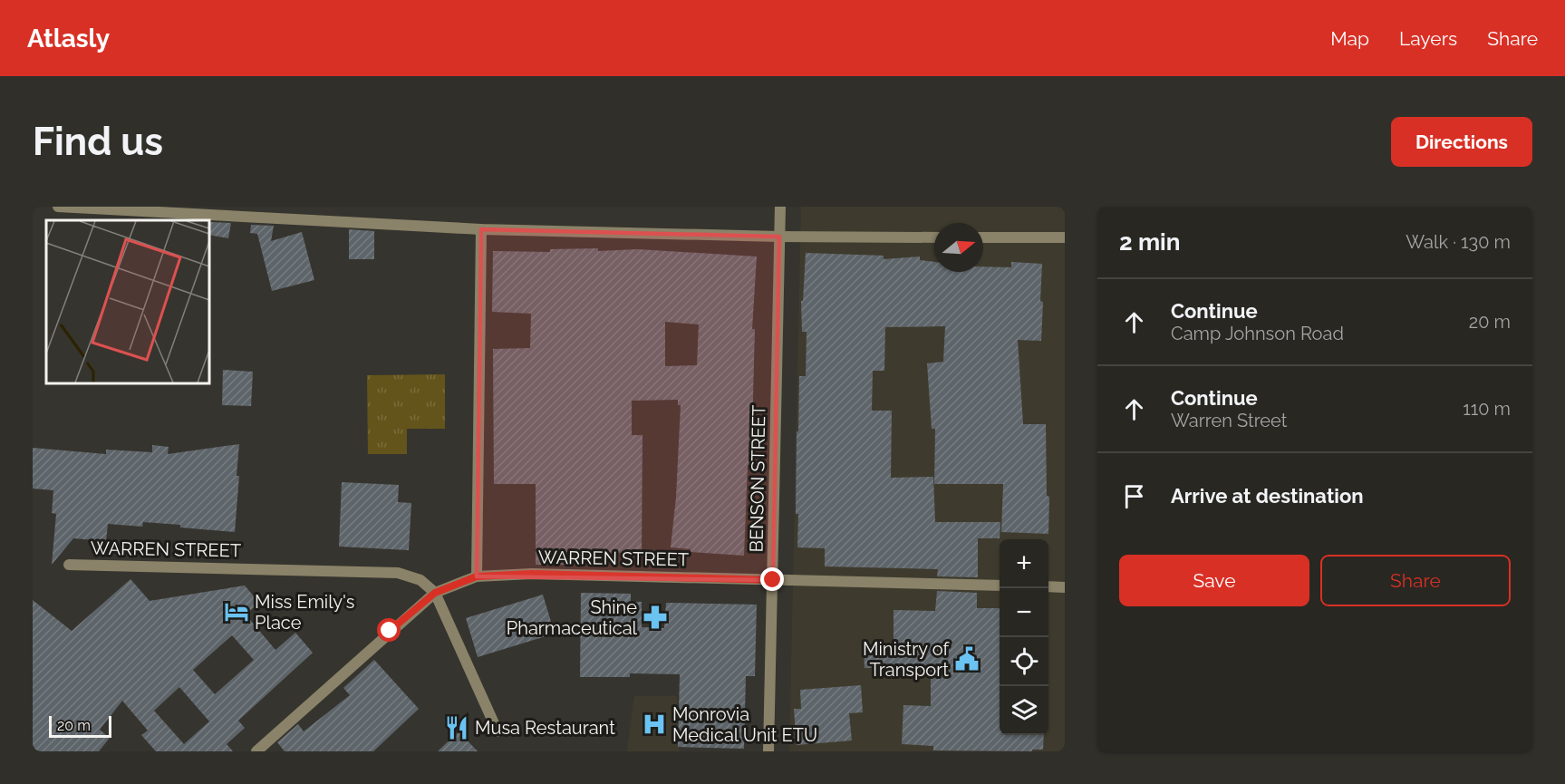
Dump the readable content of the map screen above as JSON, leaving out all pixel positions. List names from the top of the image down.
{
  "streets": {
    "street": ["BENSON STREET", "WARREN STREET"]
  },
  "crossings": [
    ["BENSON STREET", "WARREN STREET"]
  ],
  "places": {
    "hotel": ["Miss Emily's Place"],
    "pharmacy": ["Shine Pharmaceutical"],
    "public building": ["Ministry of Transport"],
    "hospital": ["Monrovia Medical Unit ETU"],
    "restaurant": ["Musa Restaurant"]
  },
  "scale_bar": "20 m",
  "north": "right",
  "page": {
    "header": "Atlasly",
    "nav": ["Map", "Layers", "Share"],
    "buttons": [
      "Directions",
      ["Save", "Share"]
    ],
    "title": "Find us",
    "heading": ["2 min", "Walk · 130 m"],
    "list": [
      ["Continue", "Camp Johnson Road", "20 m"],
      ["Continue", "Warren Street", "110 m"],
      "Arrive at destination"
    ],
    "map_buttons": ["+", "−"],
    "scale": "20 m"
  }
}
